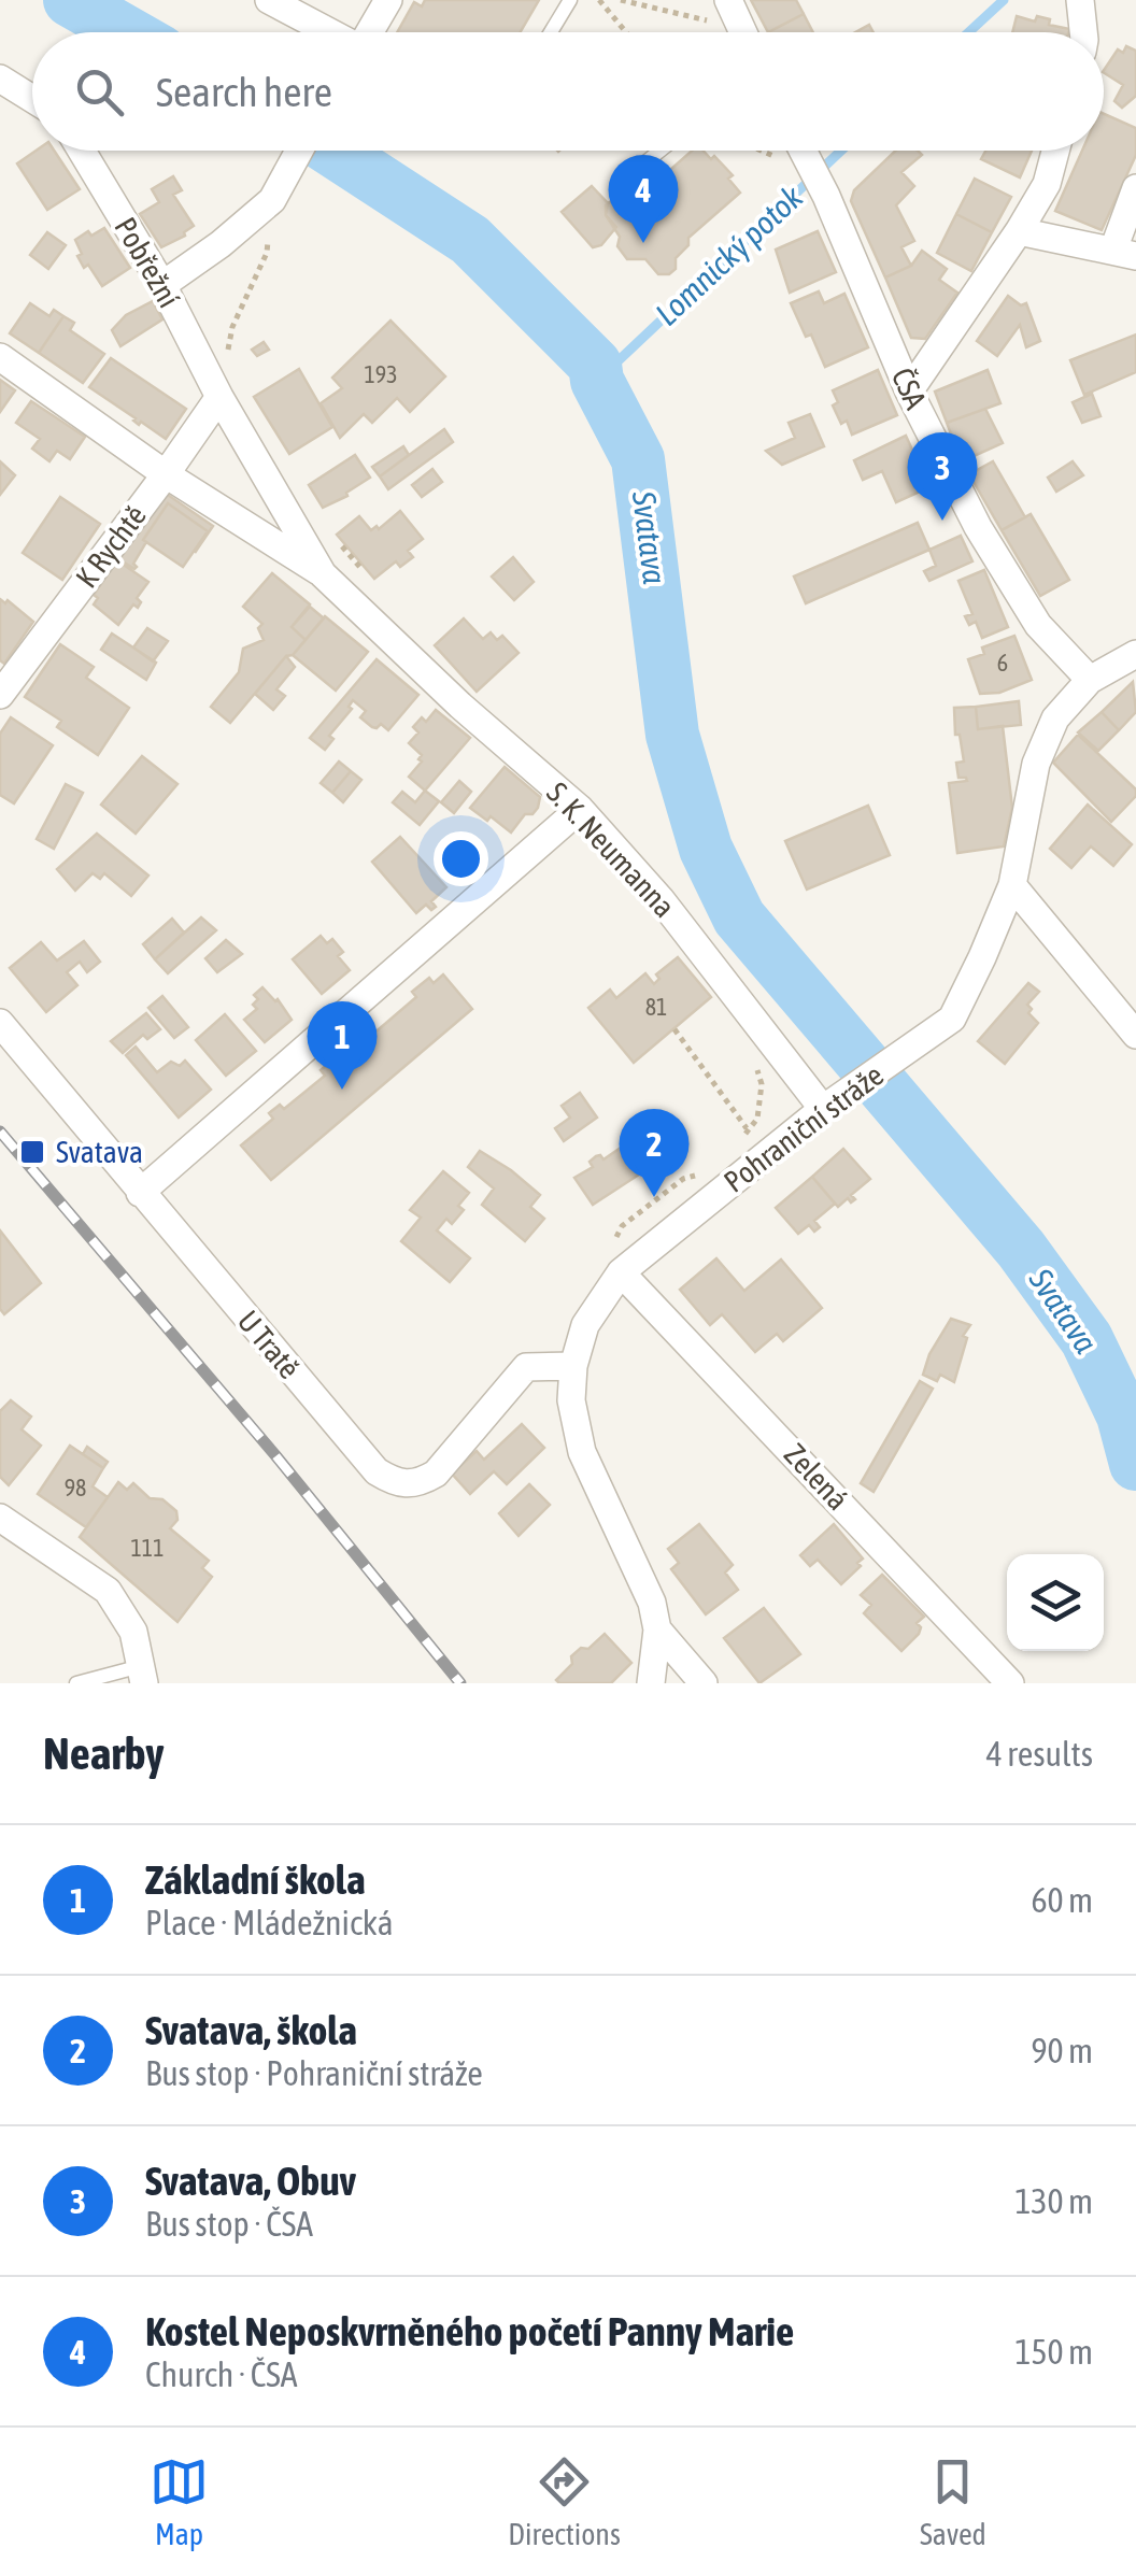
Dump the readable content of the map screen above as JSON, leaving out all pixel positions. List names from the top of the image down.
{
  "streets": {
    "street": [
      "Pobřežní",
      "ČSA",
      "K Rychtě",
      "S. K. Neumanna",
      "Pohraniční stráže",
      "U Tratě",
      "Zelená"
    ]
  },
  "crossings": [
    ["Pobřežní", "K Rychtě"],
    ["Pobřežní", "S. K. Neumanna"],
    ["ČSA", "Pohraniční stráže"],
    ["K Rychtě", "S. K. Neumanna"],
    ["S. K. Neumanna", "Pohraniční stráže"],
    ["Pohraniční stráže", "U Tratě"],
    ["Pohraniční stráže", "Zelená"]
  ],
  "water": ["Lomnický potok", "Svatava"],
  "places": {
    "transit": ["Svatava"]
  },
  "house_numbers": [
    "193",
    "6",
    "81",
    "98",
    "111"
  ],
  "page": {
    "search": "Search here",
    "pins": [
      "4",
      "3",
      "1",
      "2"
    ],
    "heading": ["Nearby", "4 results"],
    "list": [
      {
        "mark": "1",
        "name": "Základní škola",
        "note": "Place · Mládežnická",
        "value": "60 m"
      },
      {
        "mark": "2",
        "name": "Svatava, škola",
        "note": "Bus stop · Pohraniční stráže",
        "value": "90 m"
      },
      {
        "mark": "3",
        "name": "Svatava, Obuv",
        "note": "Bus stop · ČSA",
        "value": "130 m"
      },
      {
        "mark": "4",
        "name": "Kostel Neposkvrněného početí Panny Marie",
        "note": "Church · ČSA",
        "value": "150 m"
      }
    ],
    "nav": ["Map", "Directions", "Saved"]
  }
}
